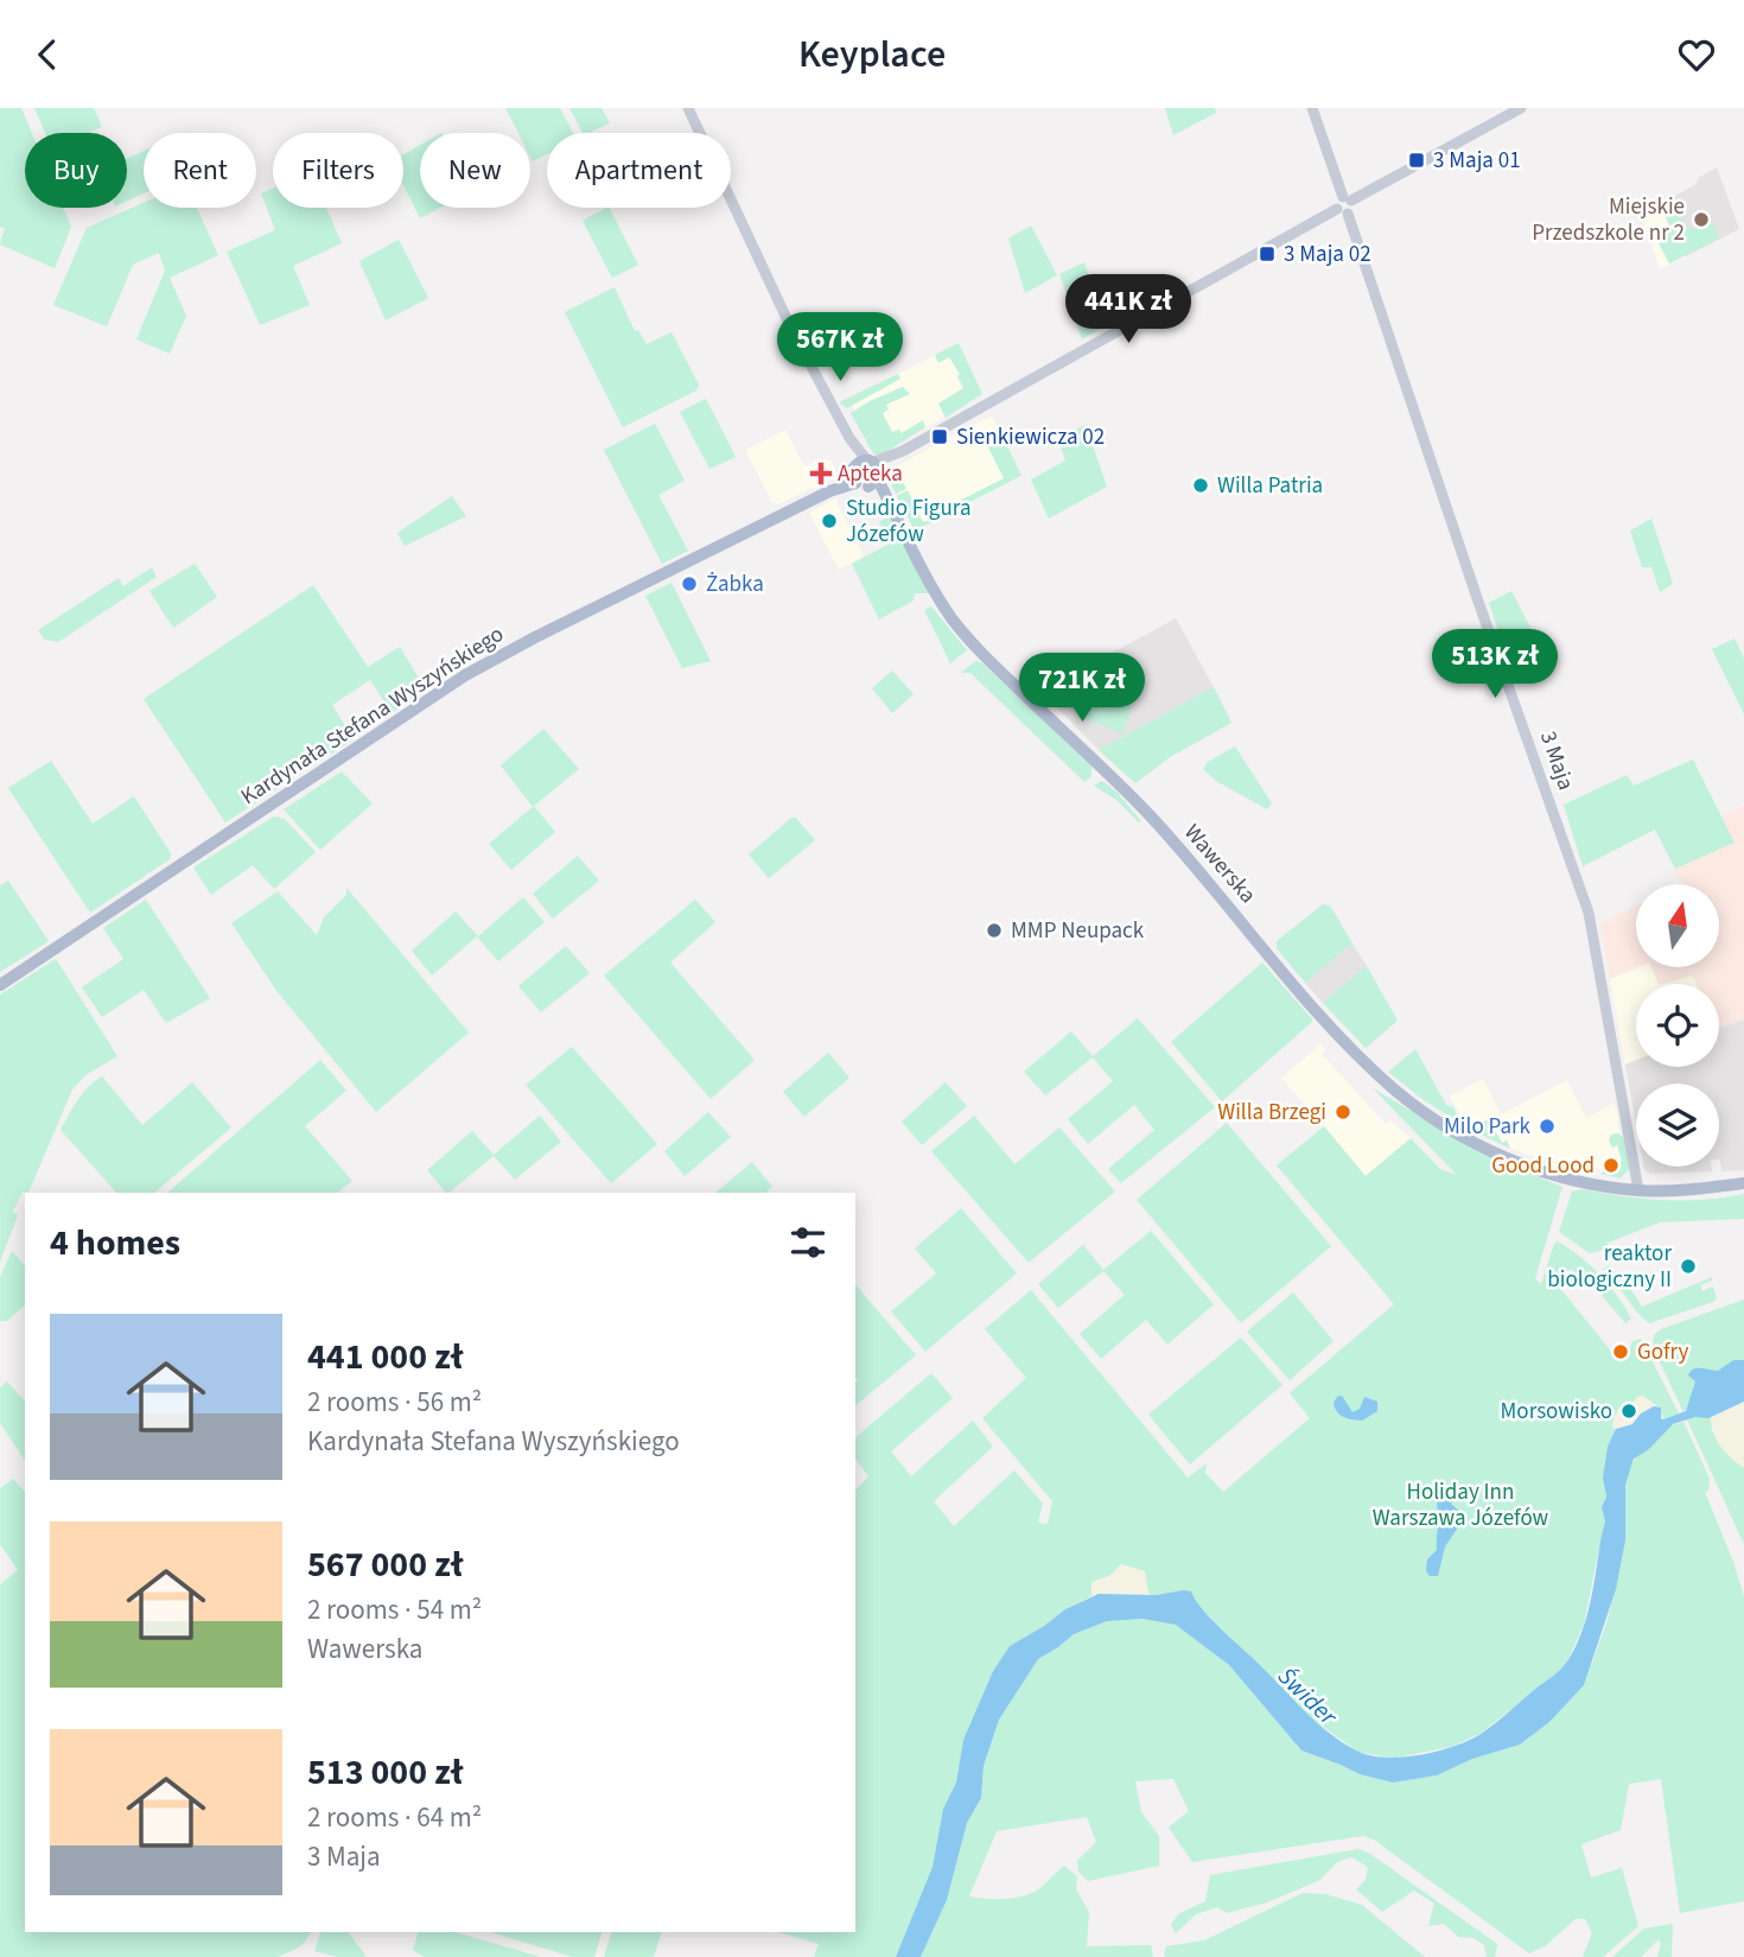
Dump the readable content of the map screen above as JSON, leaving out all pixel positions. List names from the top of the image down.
{
  "streets": {
    "main road": ["Kardynała Stefana Wyszyńskiego", "Wawerska"],
    "street": ["3 Maja"]
  },
  "crossings": [
    ["Kardynała Stefana Wyszyńskiego", "3 Maja"],
    ["Kardynała Stefana Wyszyńskiego", "Wawerska"],
    ["3 Maja", "Wawerska"]
  ],
  "water": ["Świder"],
  "parks": ["Holiday Inn Warszawa Józefów"],
  "places": {
    "transit": ["3 Maja 01", "3 Maja 02", "Sienkiewicza 02"],
    "other": [
      "Miejskie Przedszkole nr 2",
      "Willa Patria",
      "Studio Figura Józefów",
      "Żabka",
      "MMP Neupack",
      "Willa Brzegi",
      "Milo Park",
      "Good Lood",
      "reaktor biologiczny II",
      "Gofry",
      "Morsowisko"
    ],
    "health": ["Apteka"]
  },
  "north": "top",
  "page": {
    "header": "Keyplace",
    "chip": [
      "Buy",
      "Rent",
      "Filters",
      "New",
      "Apartment"
    ],
    "price": [
      "441K zł",
      "567K zł",
      "513K zł",
      "721K zł"
    ],
    "heading": "4 homes",
    "list": [
      {
        "name": "441 000 zł",
        "note": "2 rooms · 56 m² · Kardynała Stefana Wyszyńskiego"
      },
      {
        "name": "567 000 zł",
        "note": "2 rooms · 54 m² · Wawerska"
      },
      {
        "name": "513 000 zł",
        "note": "2 rooms · 64 m² · 3 Maja"
      }
    ]
  }
}
